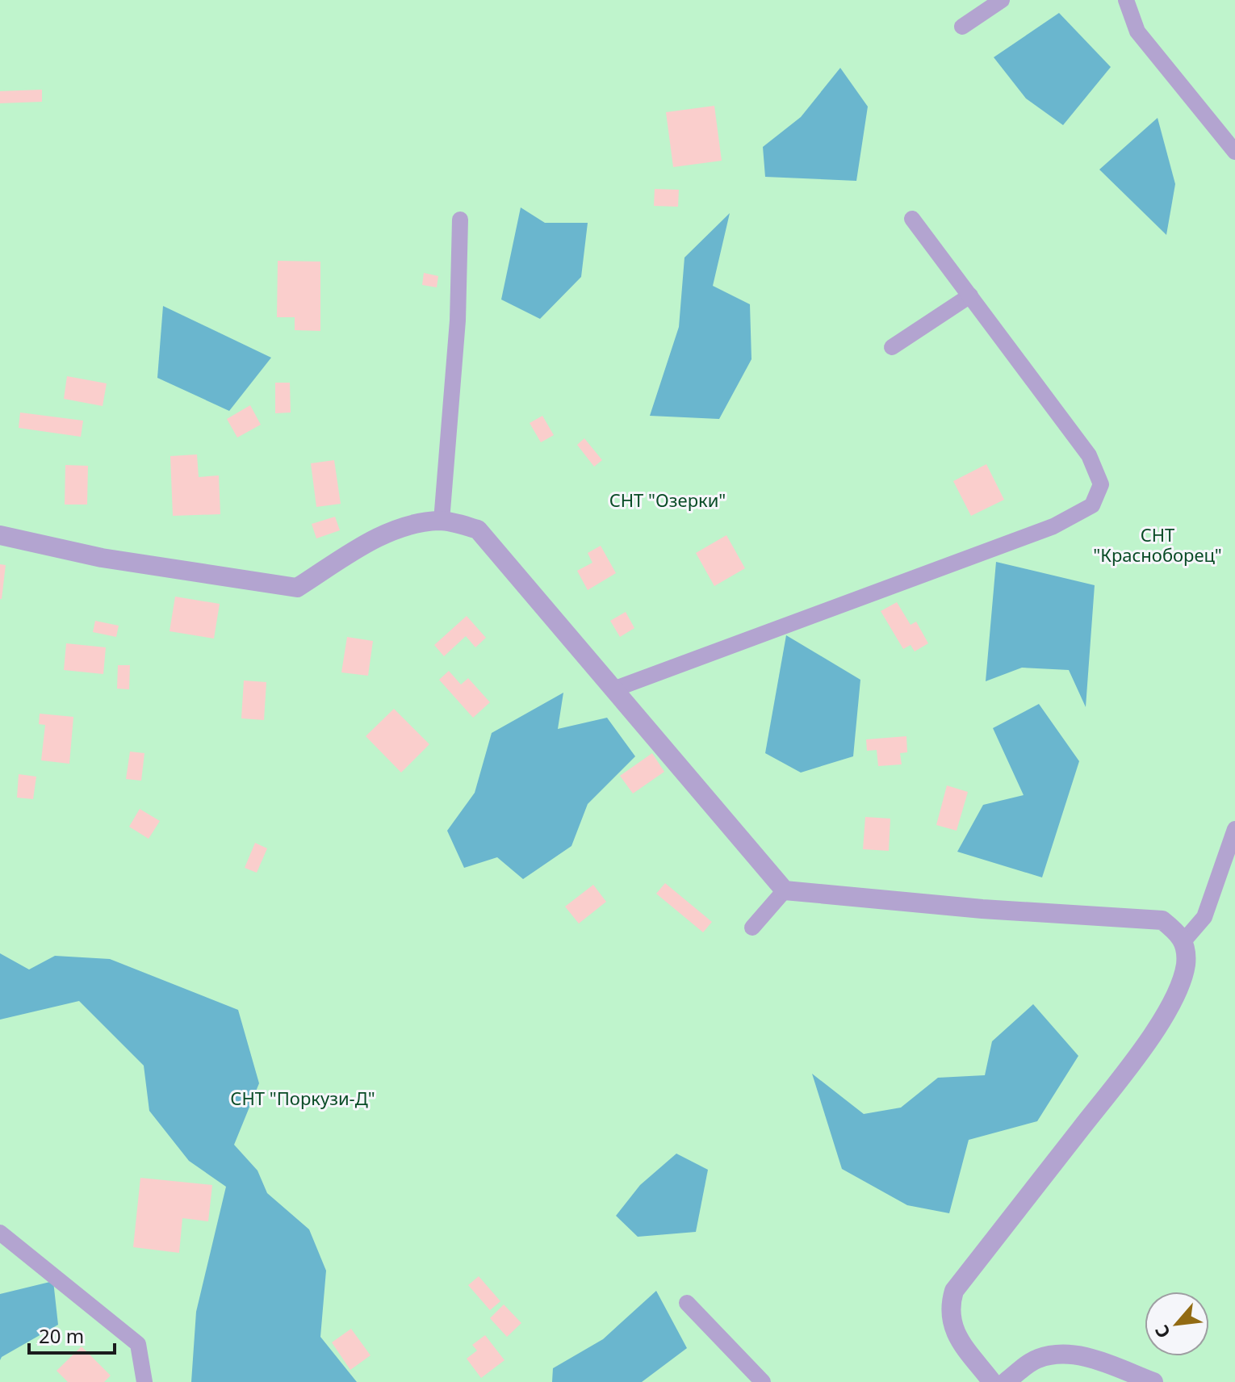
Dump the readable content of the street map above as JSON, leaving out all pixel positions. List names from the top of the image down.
{
  "parks": ["СНТ \"Озерки\"", "СНТ \"Красноборец\"", "СНТ \"Поркузи-Д\""],
  "scale_bar": "20 m",
  "north": "bottom left"
}
